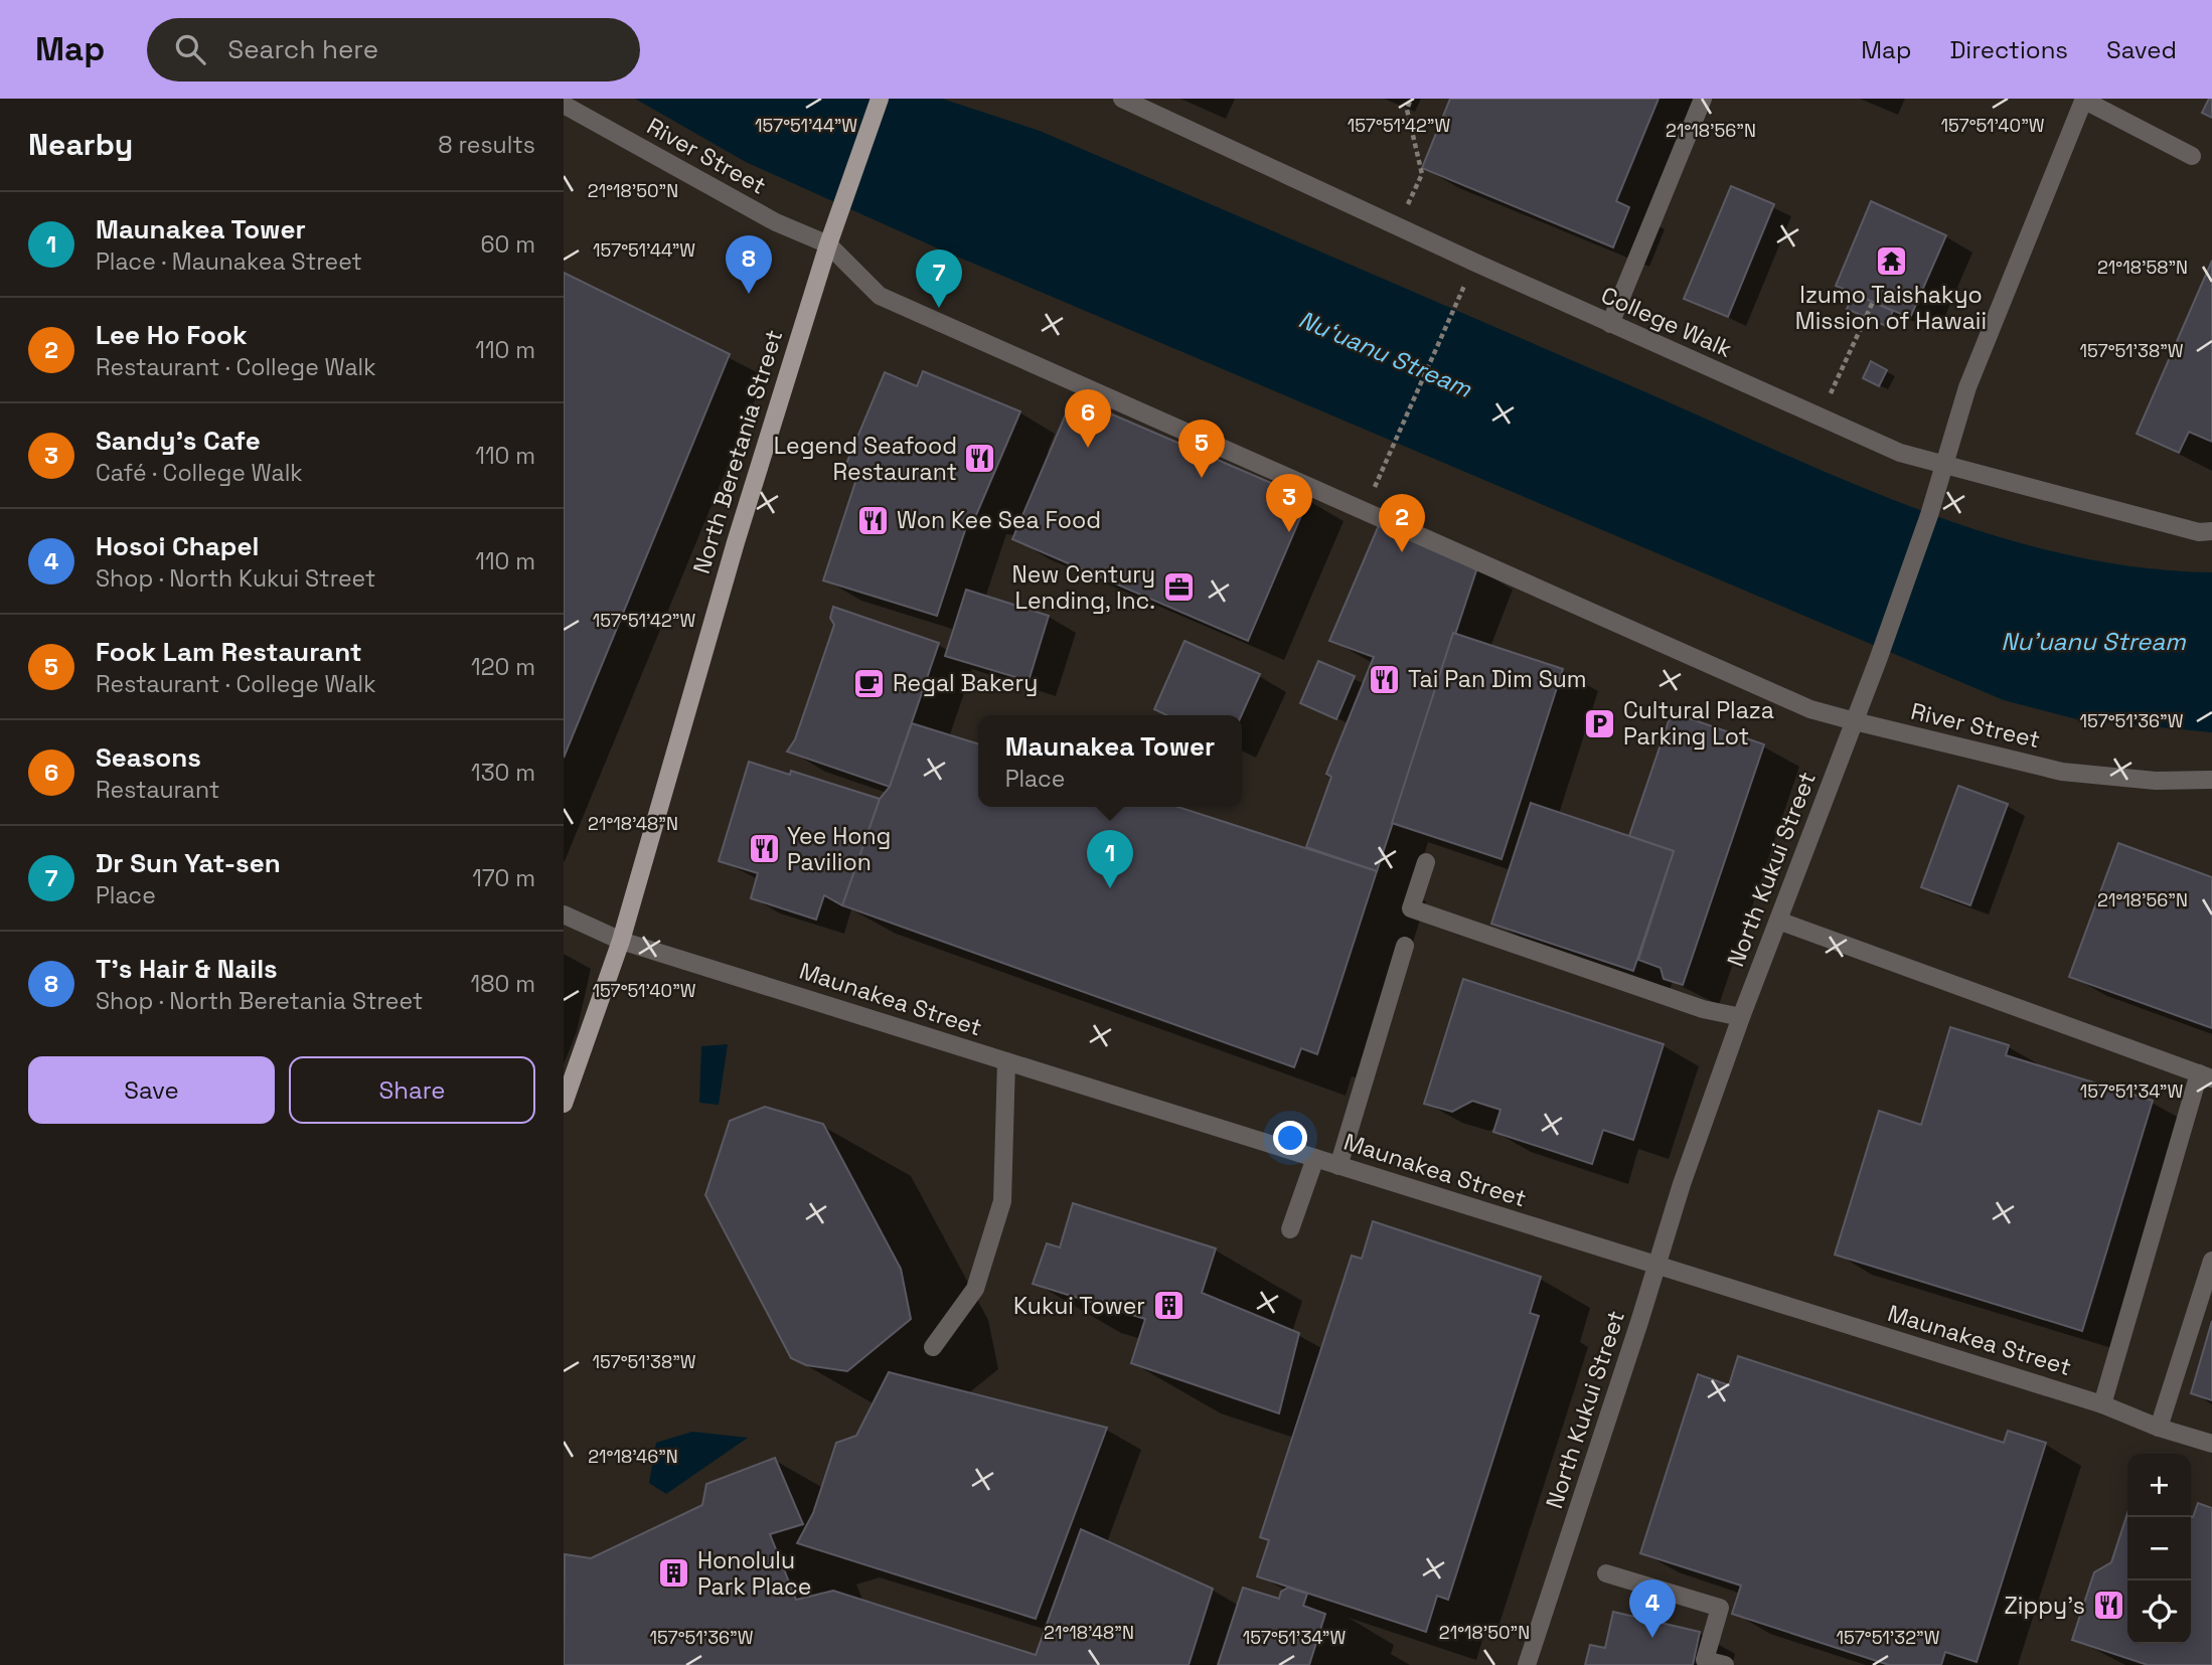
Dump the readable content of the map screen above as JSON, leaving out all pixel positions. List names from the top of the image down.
{
  "streets": {
    "main road": ["North Beretania Street"],
    "street": [
      "River Street",
      "College Walk",
      "North Kukui Street",
      "Maunakea Street"
    ]
  },
  "crossings": [
    ["River Street", "North Beretania Street"],
    ["River Street", "North Kukui Street"],
    ["College Walk", "North Kukui Street"],
    ["North Beretania Street", "Maunakea Street"],
    ["North Kukui Street", "Maunakea Street"]
  ],
  "water": ["Nuʻuanu Stream", "Nu'uanu Stream"],
  "places": {
    "temple": ["Izumo Taishakyo Mission of Hawaii"],
    "restaurant": [
      "Legend Seafood Restaurant",
      "Won Kee Sea Food",
      "Tai Pan Dim Sum",
      "Yee Hong Pavilion",
      "Zippy's"
    ],
    "office": ["New Century Lending, Inc."],
    "cafe": ["Regal Bakery"],
    "parking": ["Cultural Plaza Parking Lot"],
    "building": ["Kukui Tower", "Honolulu Park Place"]
  },
  "page": {
    "header": "Map",
    "search": "Search here",
    "nav": ["Map", "Directions", "Saved"],
    "heading": ["Nearby", "8 results"],
    "list": [
      {
        "mark": "1",
        "name": "Maunakea Tower",
        "note": "Place · Maunakea Street",
        "value": "60 m"
      },
      {
        "mark": "2",
        "name": "Lee Ho Fook",
        "note": "Restaurant · College Walk",
        "value": "110 m"
      },
      {
        "mark": "3",
        "name": "Sandy’s Cafe",
        "note": "Café · College Walk",
        "value": "110 m"
      },
      {
        "mark": "4",
        "name": "Hosoi Chapel",
        "note": "Shop · North Kukui Street",
        "value": "110 m"
      },
      {
        "mark": "5",
        "name": "Fook Lam Restaurant",
        "note": "Restaurant · College Walk",
        "value": "120 m"
      },
      {
        "mark": "6",
        "name": "Seasons",
        "note": "Restaurant",
        "value": "130 m"
      },
      {
        "mark": "7",
        "name": "Dr Sun Yat-sen",
        "note": "Place",
        "value": "170 m"
      },
      {
        "mark": "8",
        "name": "T's Hair & Nails",
        "note": "Shop · North Beretania Street",
        "value": "180 m"
      }
    ],
    "pins": [
      "8",
      "7",
      "6",
      "5",
      "3",
      "2",
      "1",
      "4"
    ],
    "popup": ["Maunakea Tower", "Place"],
    "buttons": ["Save", "Share"],
    "map_buttons": ["+", "−"]
  },
  "coordinates": [
    "157°51'44\"W",
    "157°51'42\"W",
    "157°51'40\"W",
    "21°18'56\"N",
    "21°18'50\"N",
    "21°18'58\"N",
    "157°51'38\"W",
    "157°51'36\"W",
    "21°18'48\"N",
    "157°51'34\"W",
    "21°18'46\"N",
    "157°51'32\"W"
  ]
}
